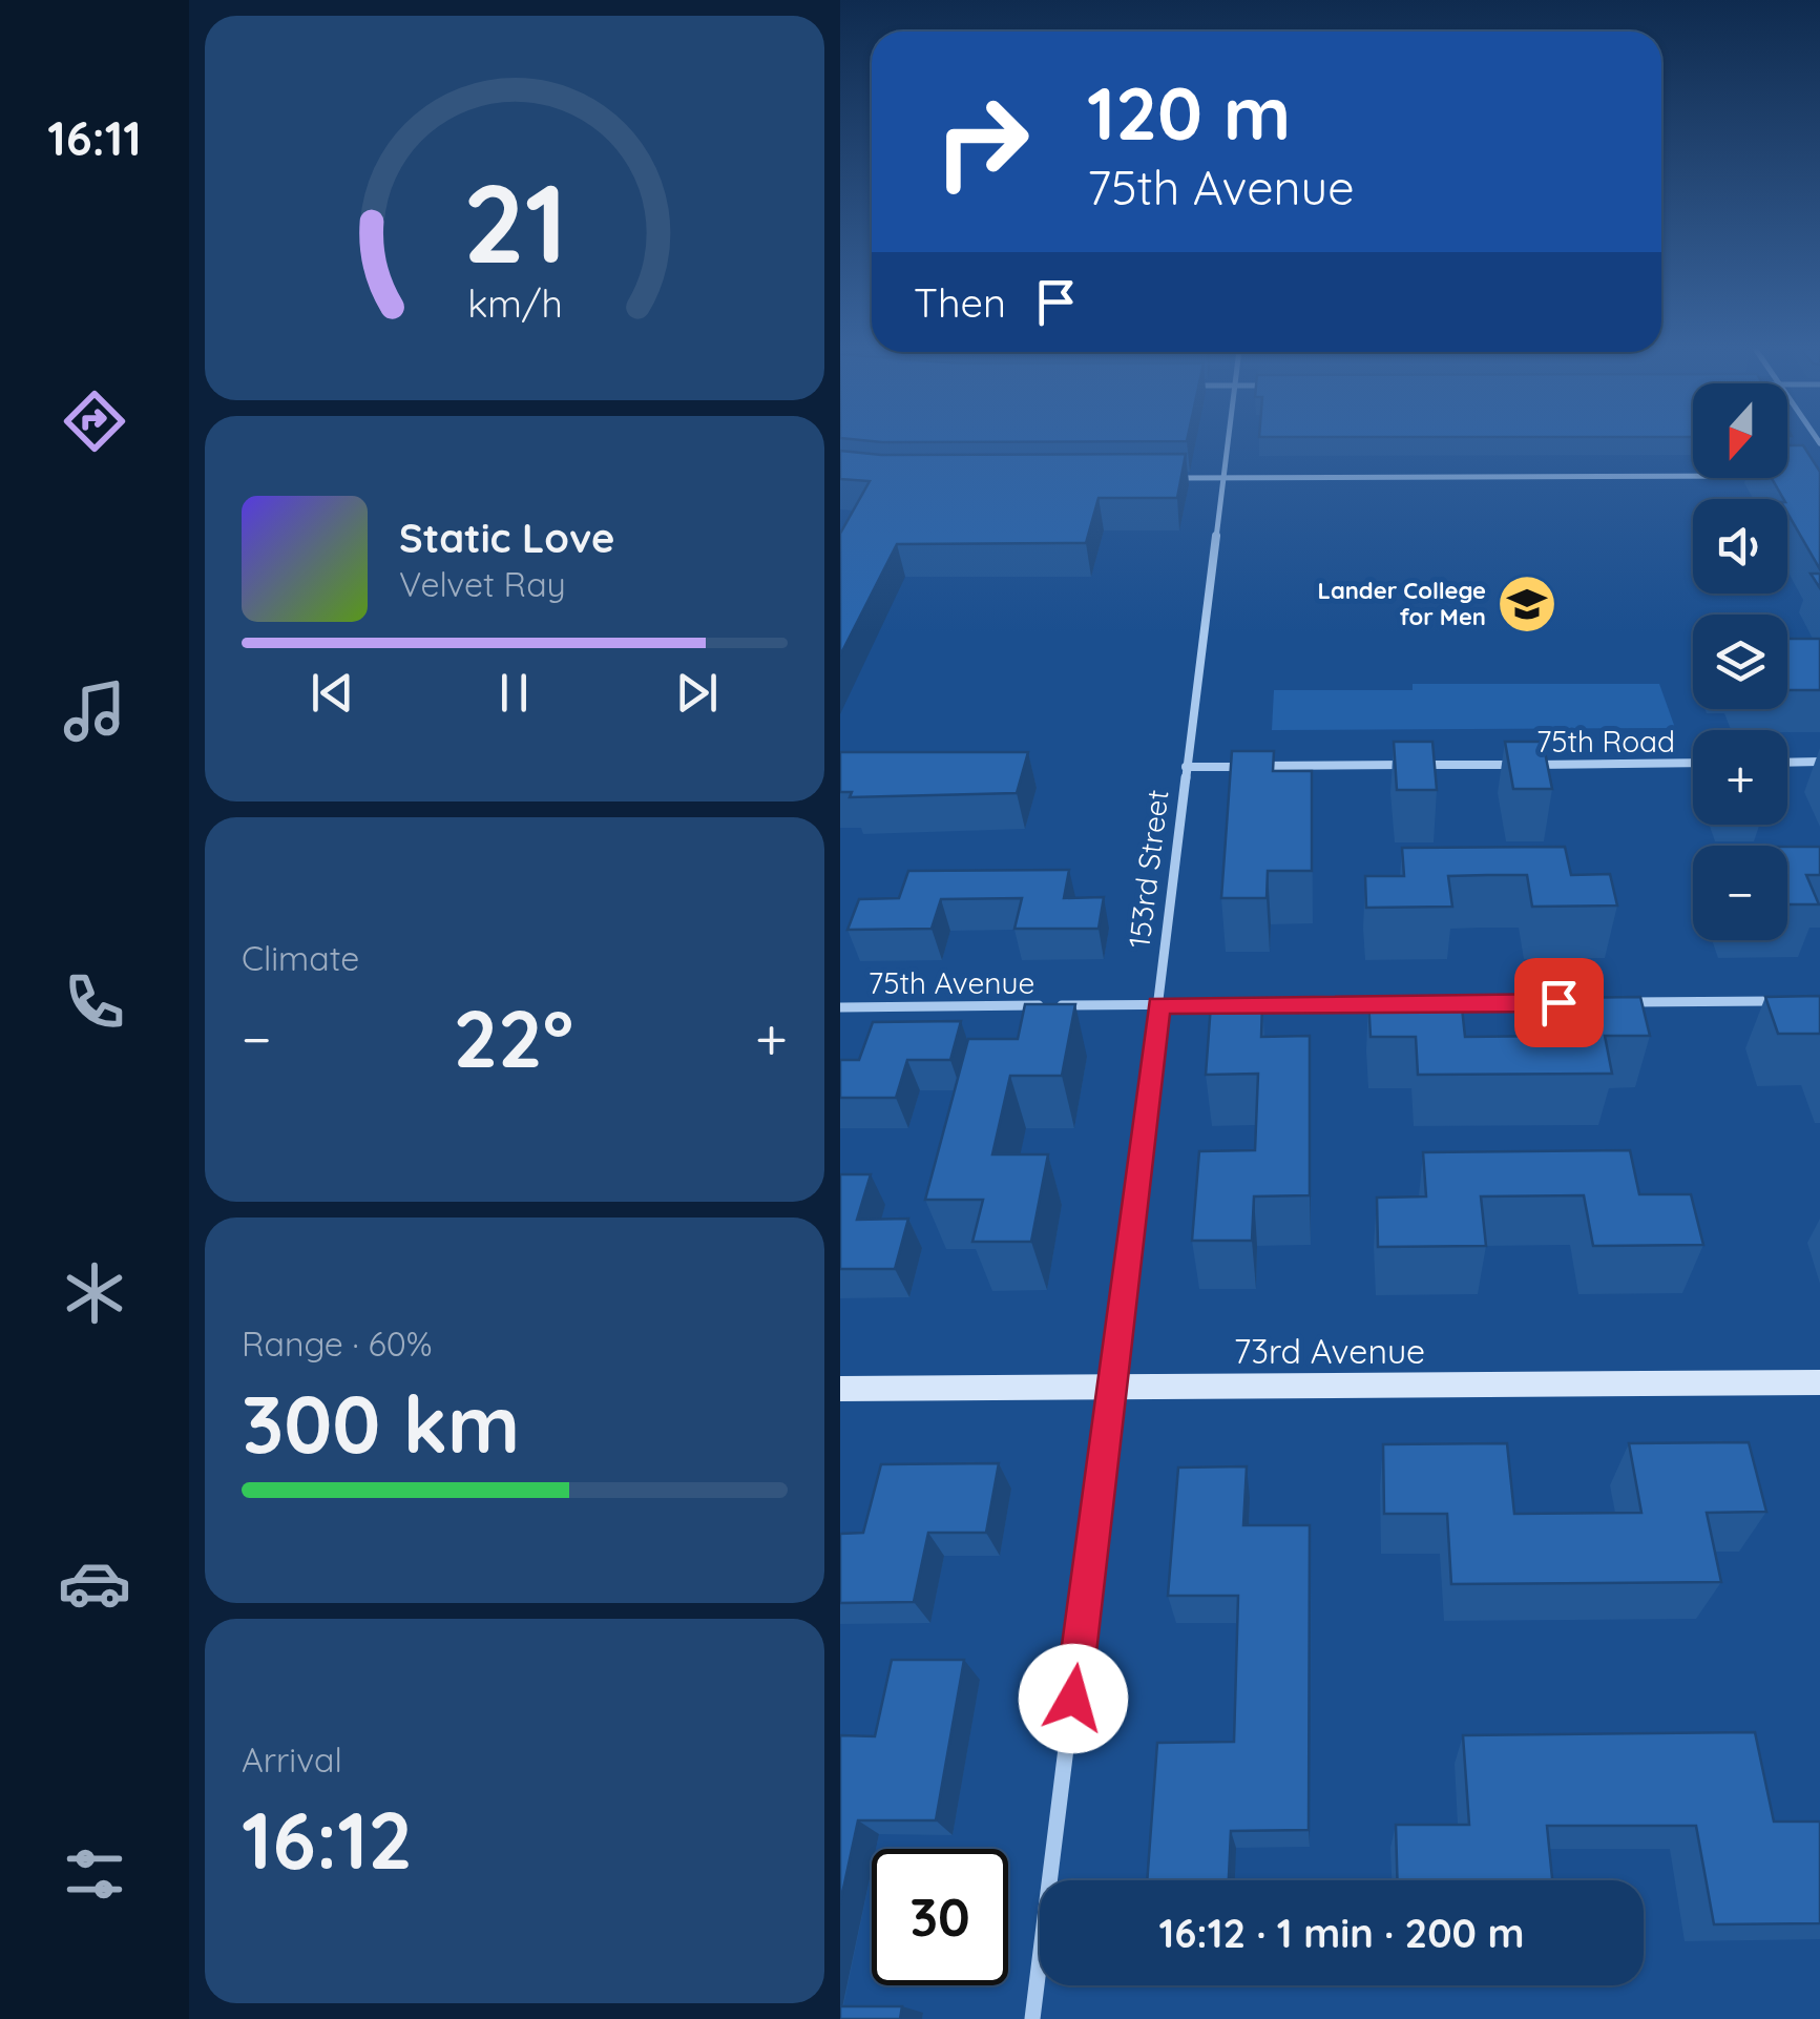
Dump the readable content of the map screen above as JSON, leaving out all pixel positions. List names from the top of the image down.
{
  "streets": {
    "street": [
      "75th Road",
      "153rd Street",
      "75th Avenue",
      "73rd Avenue"
    ]
  },
  "crossings": [
    ["75th Road", "153rd Street"],
    ["153rd Street", "75th Avenue"],
    ["153rd Street", "73rd Avenue"]
  ],
  "places": {
    "school or university": ["Lander College for Men"]
  },
  "north": "bottom",
  "page": {
    "tabs": "16:11",
    "turn": ["120 m", "75th Avenue"],
    "then": "Then",
    "map_buttons": ["+", "−"],
    "song": ["Static Love", "Velvet Ray"],
    "tile": [
      "Climate",
      ["Range · 60%", "300 km"],
      ["Arrival", "16:12"]
    ],
    "heat": ["−", "22°", "+"],
    "limit": "30",
    "trip": "16:12 · 1 min · 200 m",
    "gauge": ["21", "km/h"]
  }
}
